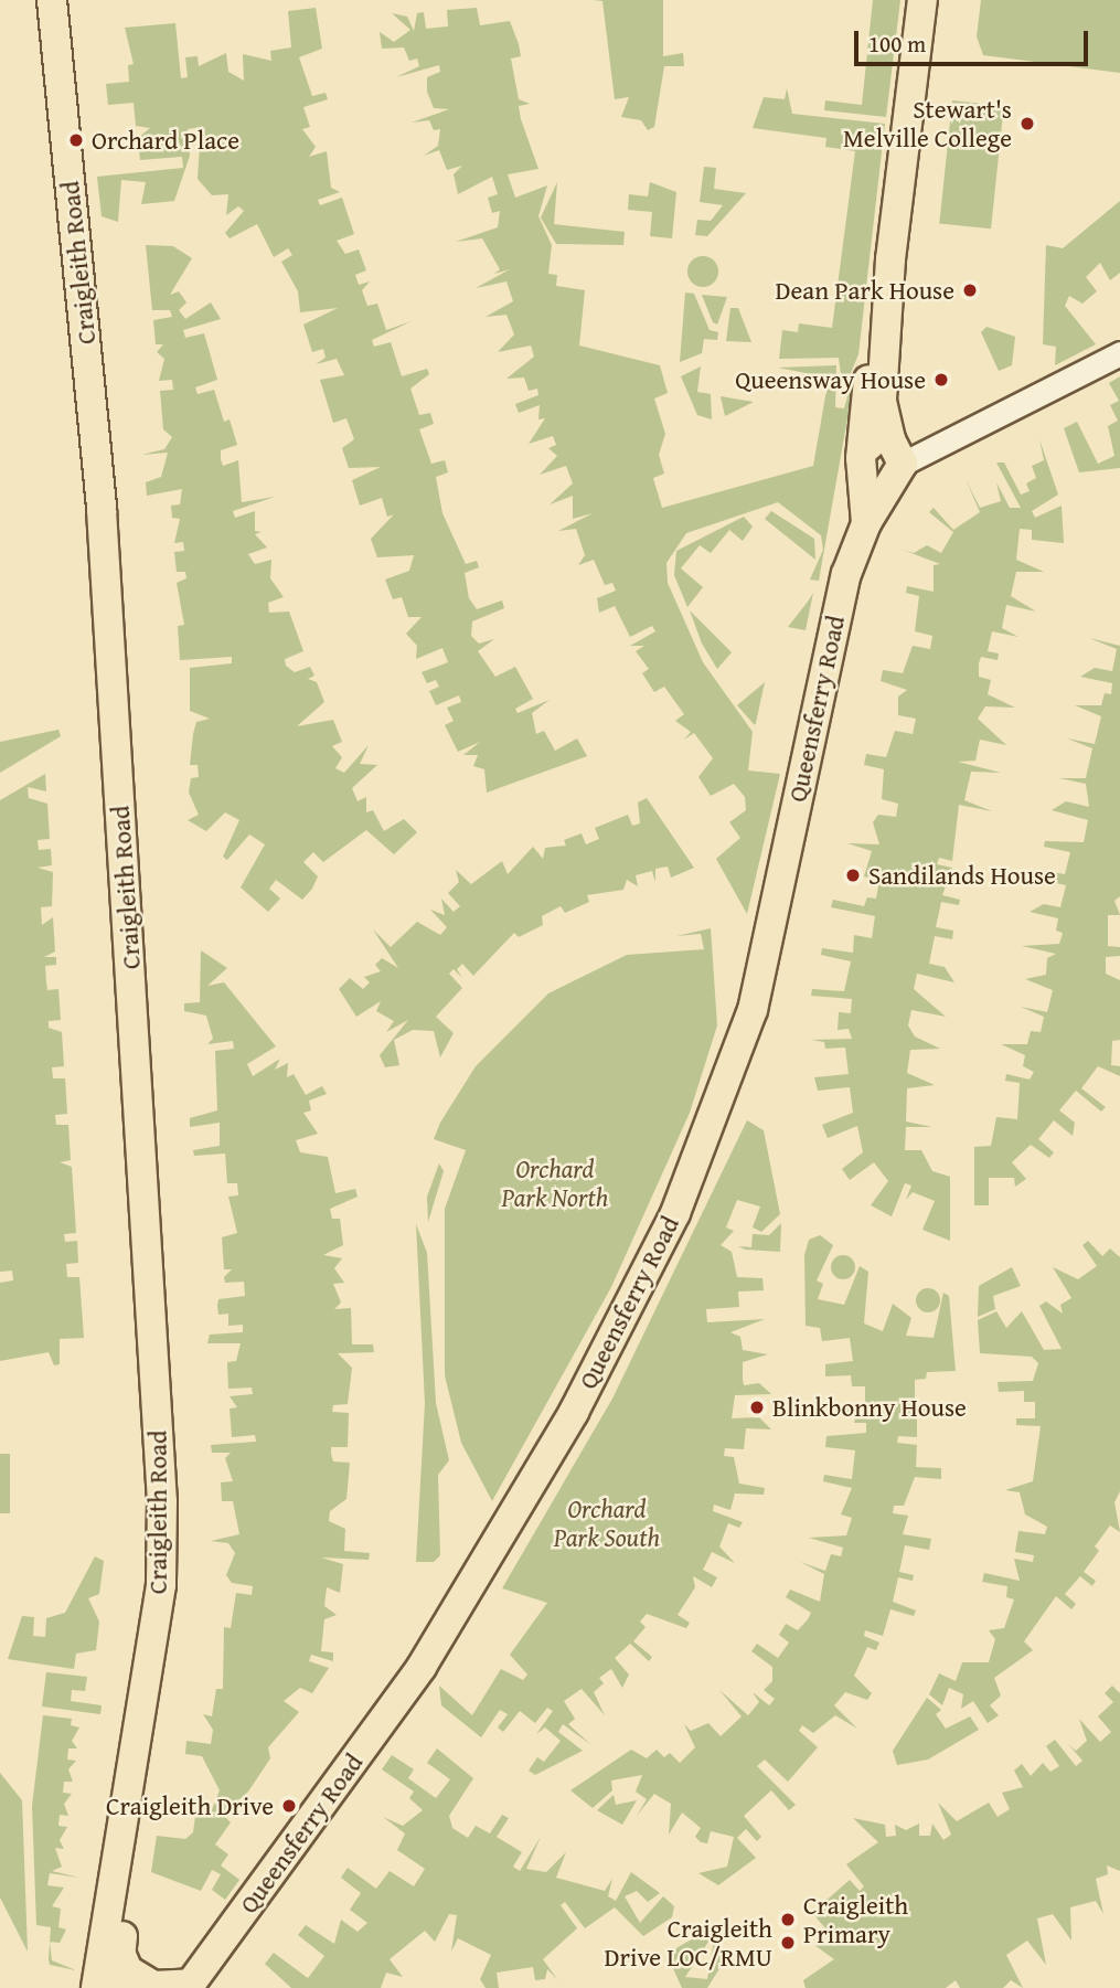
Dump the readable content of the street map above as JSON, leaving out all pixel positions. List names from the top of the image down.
{
  "streets": {
    "main road": ["Craigleith Road", "Queensferry Road"]
  },
  "parks": ["Orchard Park North", "Orchard Park South"],
  "places": [
    "Stewart's Melville College",
    "Orchard Place",
    "Dean Park House",
    "Queensway House",
    "Sandilands House",
    "Blinkbonny House",
    "Craigleith Drive",
    "Craigleith Primary",
    "Craigleith Drive LOC/RMU"
  ],
  "scale_bar": "100 m"
}
